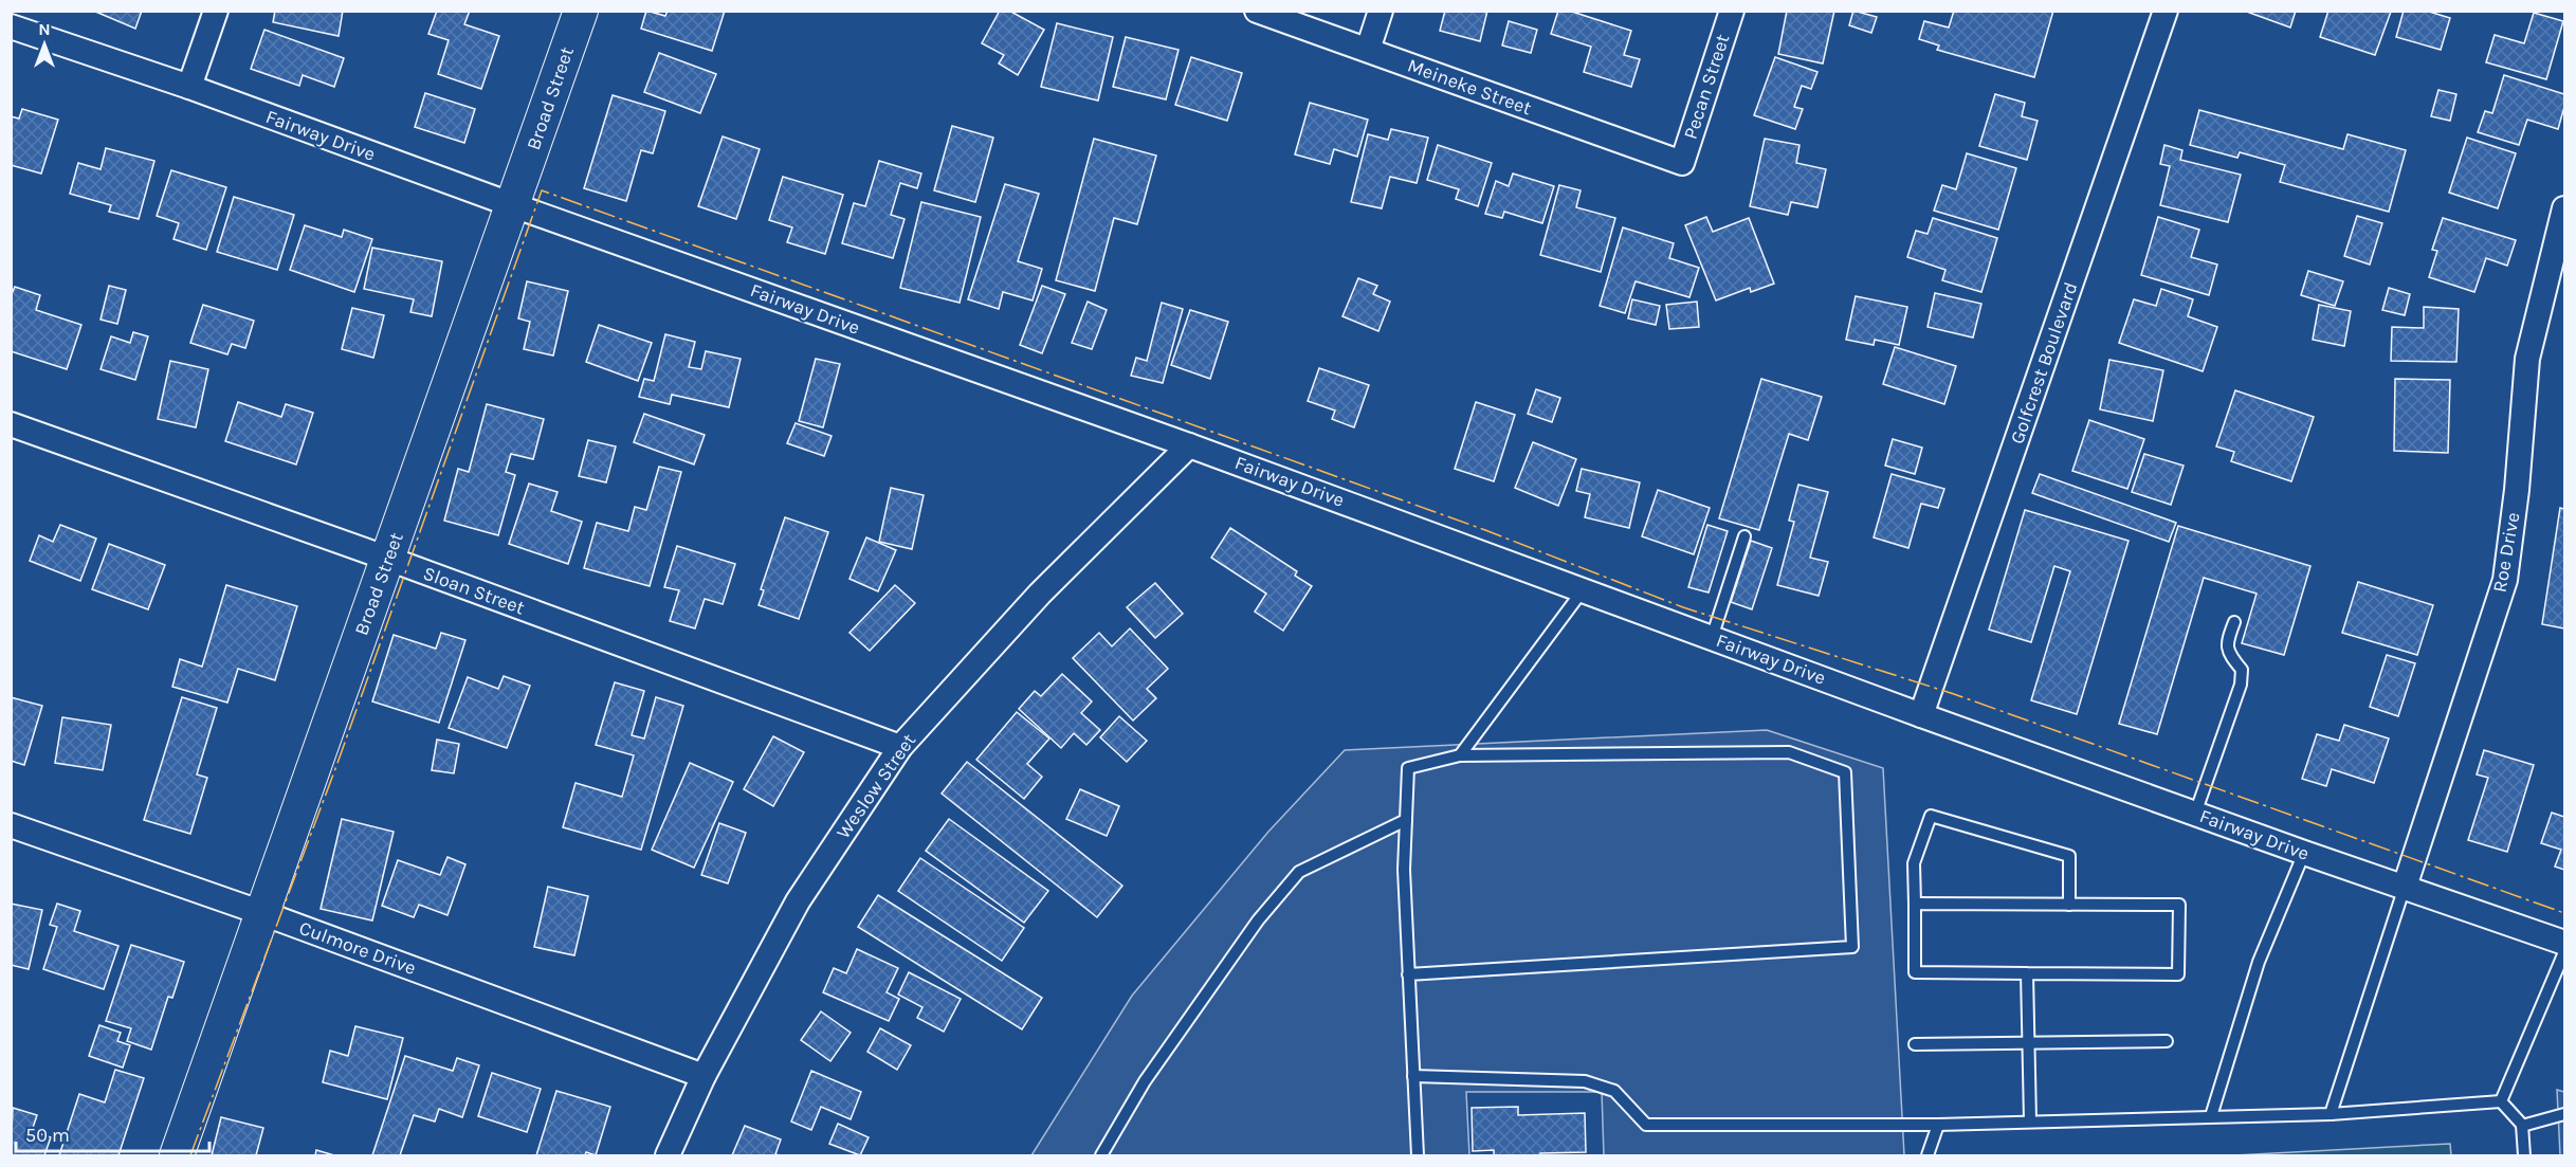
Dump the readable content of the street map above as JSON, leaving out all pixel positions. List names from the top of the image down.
{
  "streets": {
    "street": [
      "Meineke Street",
      "Pecan Street",
      "Broad Street",
      "Fairway Drive",
      "Golfcrest Boulevard",
      "Roe Drive",
      "Sloan Street",
      "Weslow Street",
      "Culmore Drive"
    ]
  },
  "crossings": [
    ["Meineke Street", "Pecan Street"],
    ["Broad Street", "Fairway Drive"],
    ["Broad Street", "Sloan Street"],
    ["Broad Street", "Culmore Drive"],
    ["Fairway Drive", "Golfcrest Boulevard"],
    ["Fairway Drive", "Roe Drive"],
    ["Fairway Drive", "Weslow Street"],
    ["Sloan Street", "Weslow Street"],
    ["Weslow Street", "Culmore Drive"]
  ],
  "scale_bar": "50 m",
  "north": "top"
}
